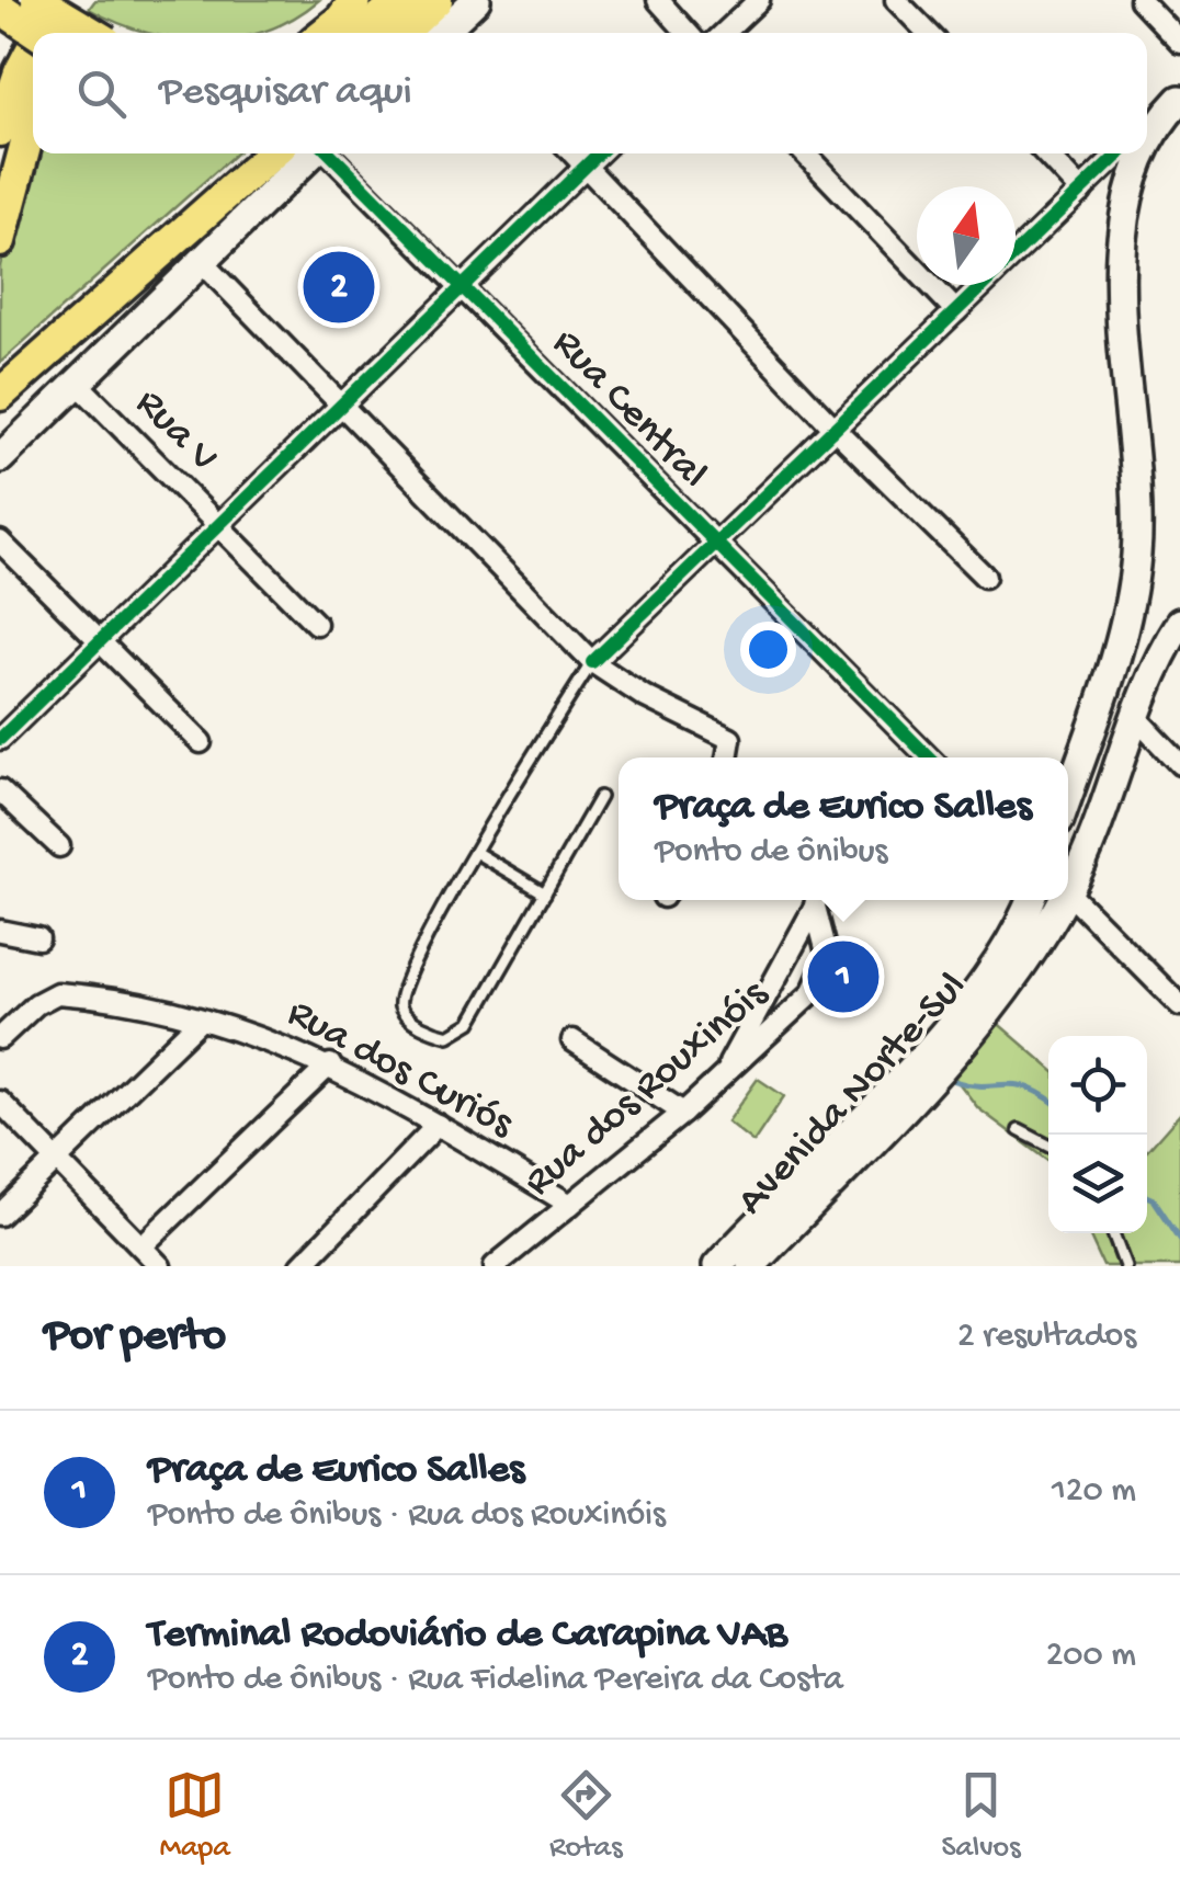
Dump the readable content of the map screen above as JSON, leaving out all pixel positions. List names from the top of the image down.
{
  "streets": {
    "main road": ["Avenida Norte-Sul"],
    "street": [
      "Rua Central",
      "Rua V",
      "Rua dos Curiós",
      "Rua dos Rouxinóis"
    ]
  },
  "crossings": [
    ["Rua dos Curiós", "Rua dos Rouxinóis"]
  ],
  "north": "top",
  "page": {
    "search": "Pesquisar aqui",
    "pins": ["2", "1"],
    "popup": ["Praça de Eurico Salles", "Ponto de ônibus"],
    "heading": ["Por perto", "2 resultados"],
    "list": [
      {
        "mark": "1",
        "name": "Praça de Eurico Salles",
        "note": "Ponto de ônibus · Rua dos Rouxinóis",
        "value": "120 m"
      },
      {
        "mark": "2",
        "name": "Terminal Rodoviário de Carapina VAB",
        "note": "Ponto de ônibus · Rua Fidelina Pereira da Costa",
        "value": "200 m"
      }
    ],
    "nav": ["Mapa", "Rotas", "Salvos"]
  }
}
